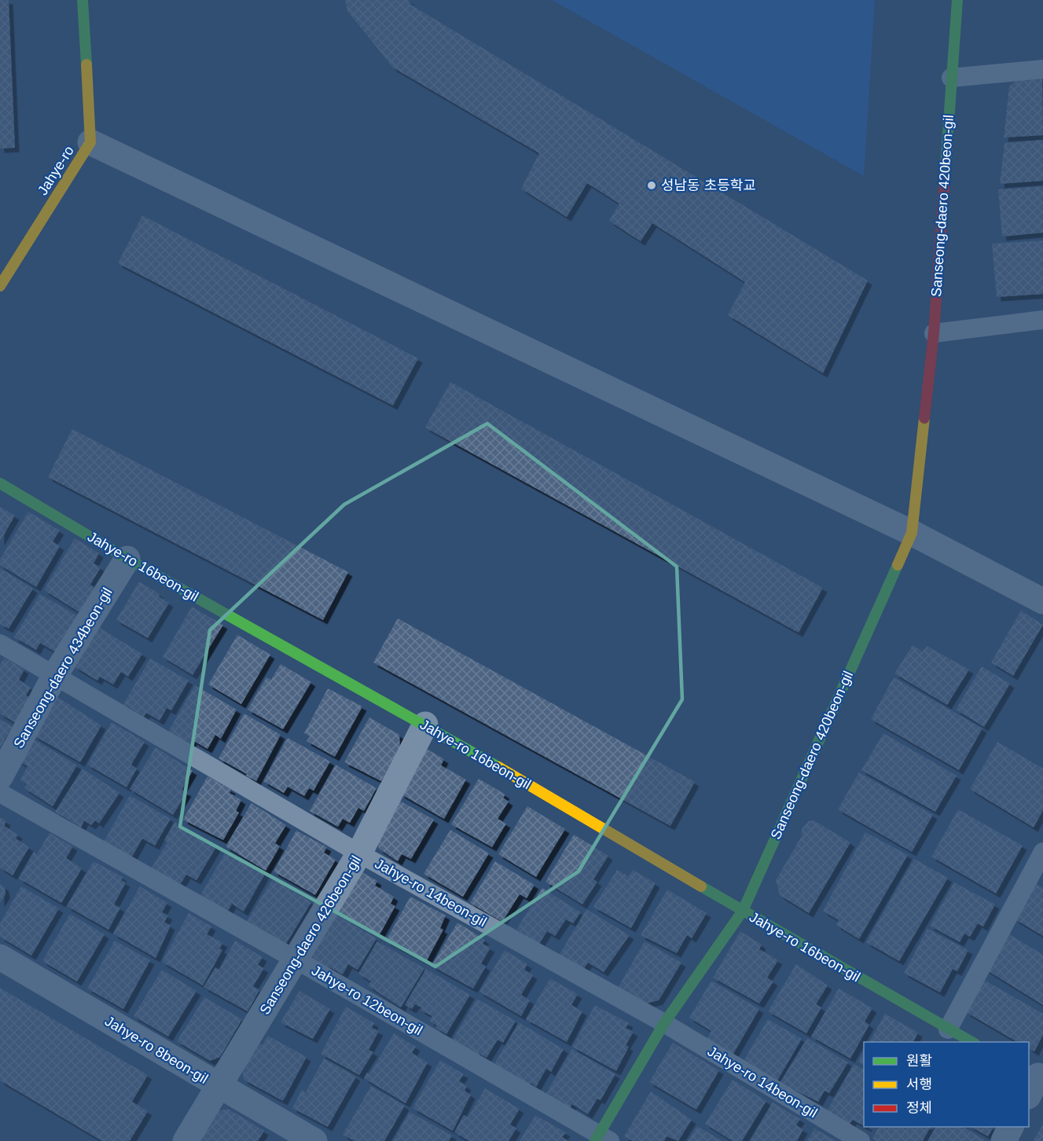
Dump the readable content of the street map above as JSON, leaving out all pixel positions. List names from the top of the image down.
{
  "streets": {
    "street": [
      "Jahye-ro",
      "Sanseong-daero 420beon-gil",
      "Jahye-ro 16beon-gil",
      "Sanseong-daero 434beon-gil",
      "Sanseong-daero 426beon-gil",
      "Jahye-ro 8beon-gil"
    ],
    "lane": ["Jahye-ro 14beon-gil", "Jahye-ro 12beon-gil"]
  },
  "crossings": [
    ["Sanseong-daero 420beon-gil", "Jahye-ro 16beon-gil"],
    ["Sanseong-daero 420beon-gil", "Jahye-ro 14beon-gil"],
    ["Sanseong-daero 420beon-gil", "Jahye-ro 12beon-gil"],
    ["Jahye-ro 16beon-gil", "Sanseong-daero 434beon-gil"],
    ["Jahye-ro 16beon-gil", "Sanseong-daero 426beon-gil"],
    ["Sanseong-daero 434beon-gil", "Jahye-ro 14beon-gil"],
    ["Jahye-ro 14beon-gil", "Sanseong-daero 426beon-gil"],
    ["Sanseong-daero 426beon-gil", "Jahye-ro 12beon-gil"],
    ["Sanseong-daero 426beon-gil", "Jahye-ro 8beon-gil"]
  ],
  "places": ["성남동 초등학교"],
  "legend": ["원활", "서행", "정체"]
}
